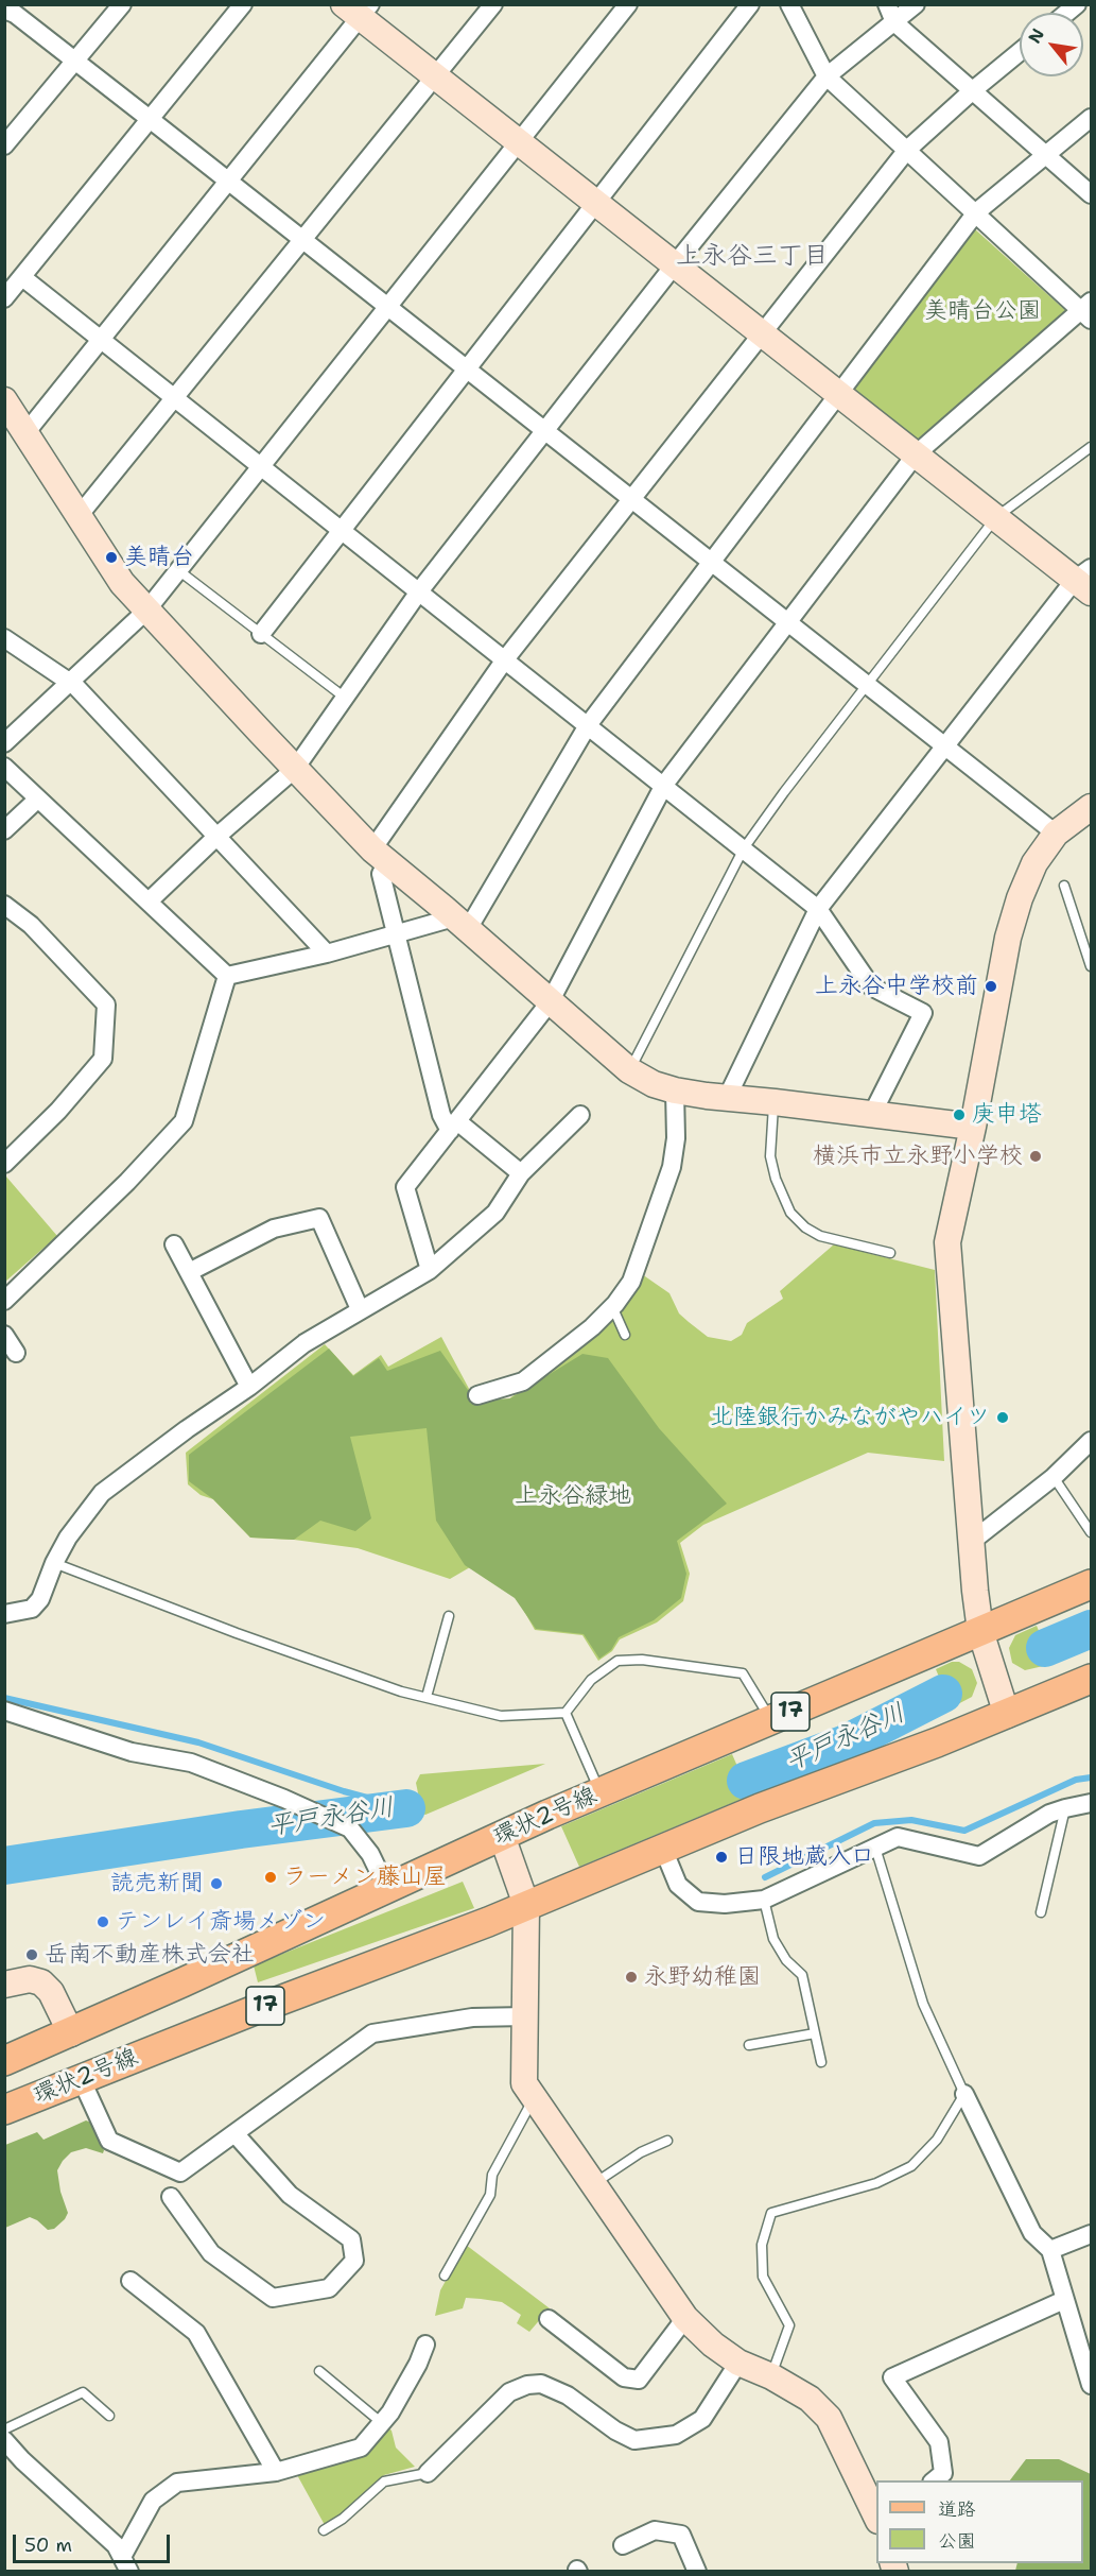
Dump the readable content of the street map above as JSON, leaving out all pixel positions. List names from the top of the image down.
{
  "streets": {
    "main road": ["17", "環状2号線"]
  },
  "districts": ["上永谷三丁目"],
  "water": ["平戸永谷川"],
  "parks": ["美晴台公園", "上永谷緑地"],
  "places": [
    "美晴台",
    "上永谷中学校前",
    "庚申塔",
    "横浜市立永野小学校",
    "北陸銀行かみながやハイツ",
    "日限地蔵入口",
    "ラーメン藤山屋",
    "読売新聞",
    "テンレイ斎場メゾン",
    "岳南不動産株式会社",
    "永野幼稚園"
  ],
  "legend": ["道路", "公園"],
  "scale_bar": "50 m",
  "north": "top left"
}
